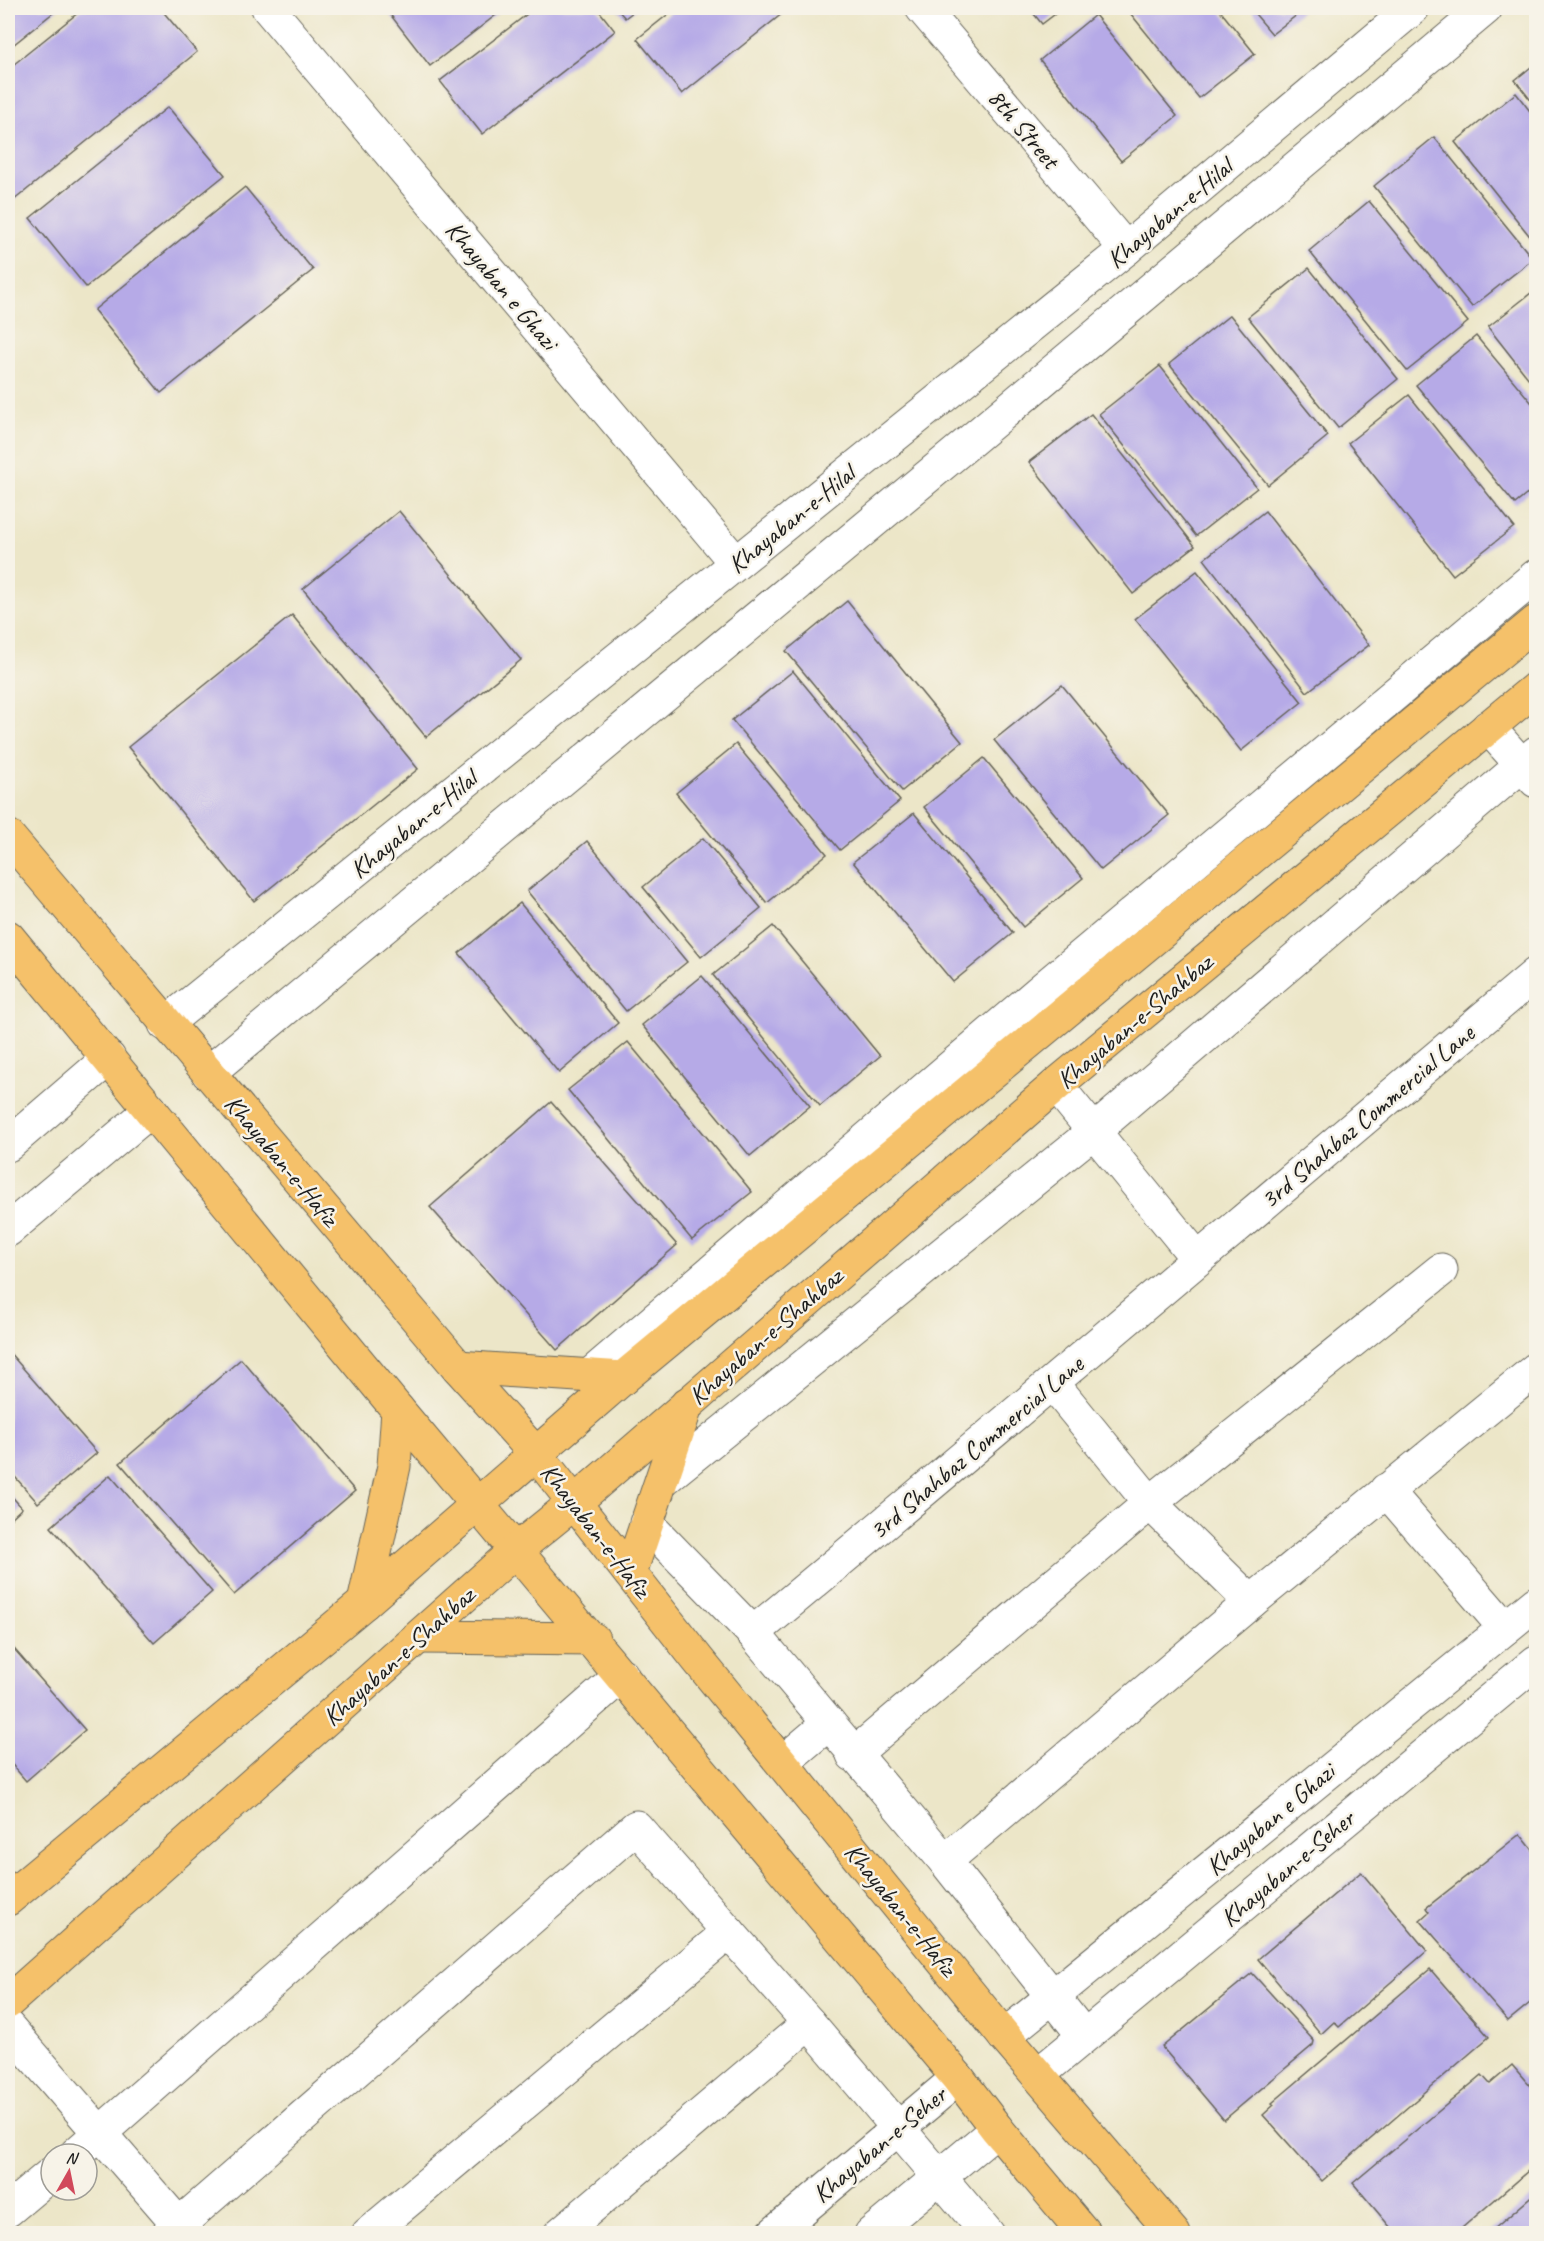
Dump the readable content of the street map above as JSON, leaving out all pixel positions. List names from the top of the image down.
{
  "streets": {
    "main road": ["Khayaban-e-Shahbaz", "Khayaban-e-Hafiz"],
    "street": [
      "8th Street",
      "Khayaban-e-Hilal",
      "Khayaban e Ghazi",
      "3rd Shahbaz Commercial Lane",
      "Khayaban-e-Seher"
    ]
  },
  "crossings": [
    ["8th Street", "Khayaban-e-Hilal"],
    ["Khayaban-e-Hilal", "Khayaban e Ghazi"],
    ["Khayaban-e-Hilal", "Khayaban-e-Hafiz"],
    ["Khayaban e Ghazi", "Khayaban-e-Hafiz"],
    ["Khayaban-e-Shahbaz", "Khayaban-e-Hafiz"],
    ["Khayaban-e-Hafiz", "Khayaban-e-Seher"]
  ],
  "north": "top"
}
